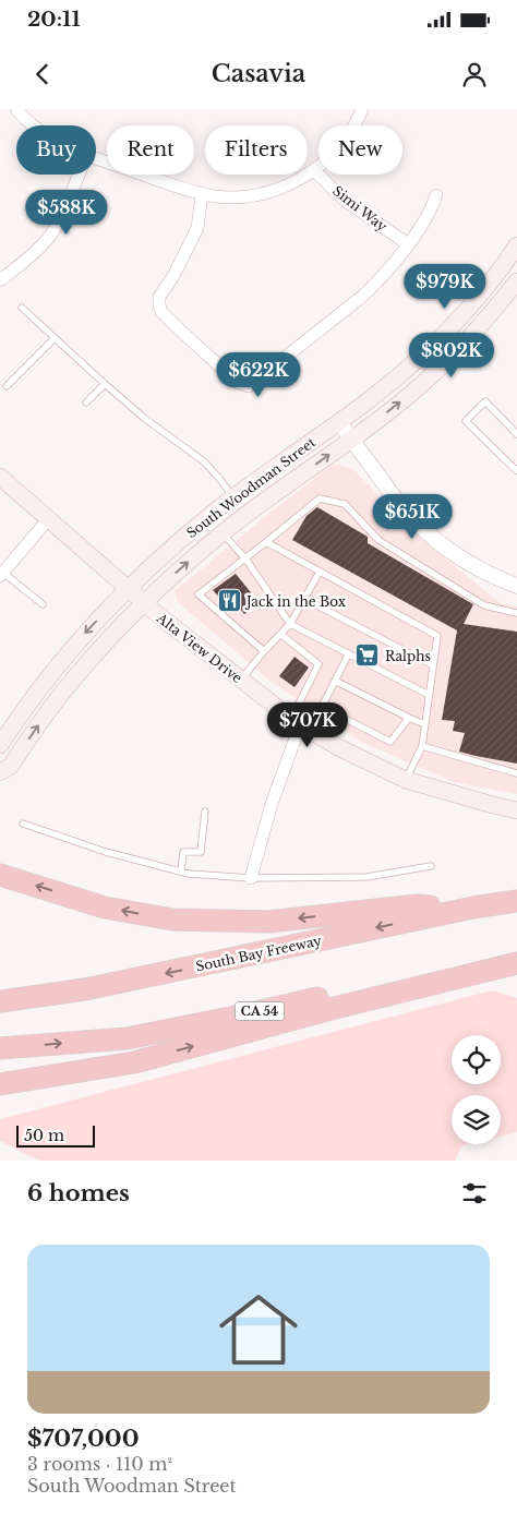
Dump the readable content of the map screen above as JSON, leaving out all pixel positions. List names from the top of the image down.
{
  "streets": {
    "highway": ["South Bay Freeway", "CA 54"],
    "main road": ["South Woodman Street", "Alta View Drive"],
    "street": ["Simi Way"]
  },
  "crossings": [
    ["South Woodman Street", "Alta View Drive"]
  ],
  "places": {
    "restaurant": ["Jack in the Box"],
    "supermarket": ["Ralphs"]
  },
  "scale_bar": "50 m",
  "page": {
    "status": "20:11",
    "header": "Casavia",
    "chip": [
      "Buy",
      "Rent",
      "Filters",
      "New"
    ],
    "price": [
      "$588K",
      "$979K",
      "$802K",
      "$622K",
      "$651K",
      "$707K"
    ],
    "scale": "50 m",
    "heading": "6 homes",
    "list": [
      {
        "name": "$707,000",
        "note": "3 rooms · 110 m² · South Woodman Street"
      }
    ]
  }
}
